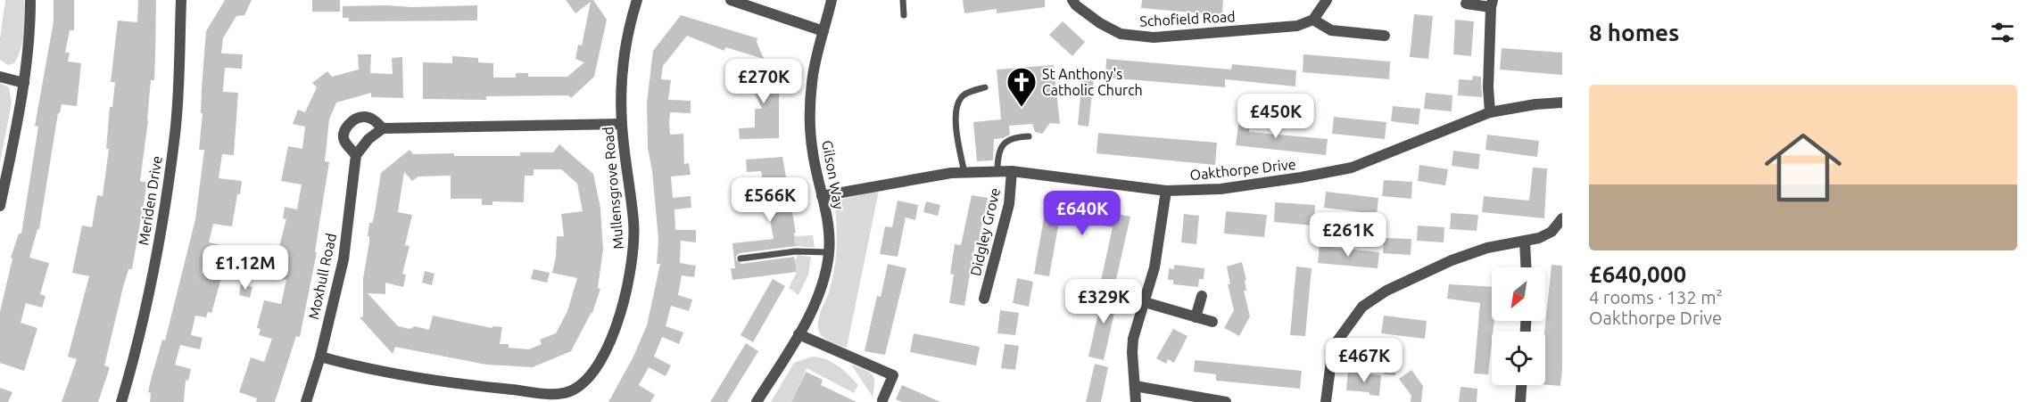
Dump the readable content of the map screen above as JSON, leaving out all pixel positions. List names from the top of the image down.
{
  "streets": {
    "street": [
      "Schofield Road",
      "Oakthorpe Drive",
      "Gilson Way",
      "Mullensgrove Road",
      "Meriden Drive",
      "Didgley Grove",
      "Moxhull Road"
    ]
  },
  "crossings": [
    ["Oakthorpe Drive", "Gilson Way"],
    ["Oakthorpe Drive", "Didgley Grove"],
    ["Mullensgrove Road", "Moxhull Road"]
  ],
  "places": {
    "church": ["St Anthony's Catholic Church"]
  },
  "north": "bottom left",
  "page": {
    "heading": "8 homes",
    "price": [
      "£270K",
      "£450K",
      "£566K",
      "£640K",
      "£261K",
      "£1.12M",
      "£329K",
      "£467K"
    ],
    "list": [
      {
        "name": "£640,000",
        "note": "4 rooms · 132 m² · Oakthorpe Drive"
      }
    ]
  }
}
